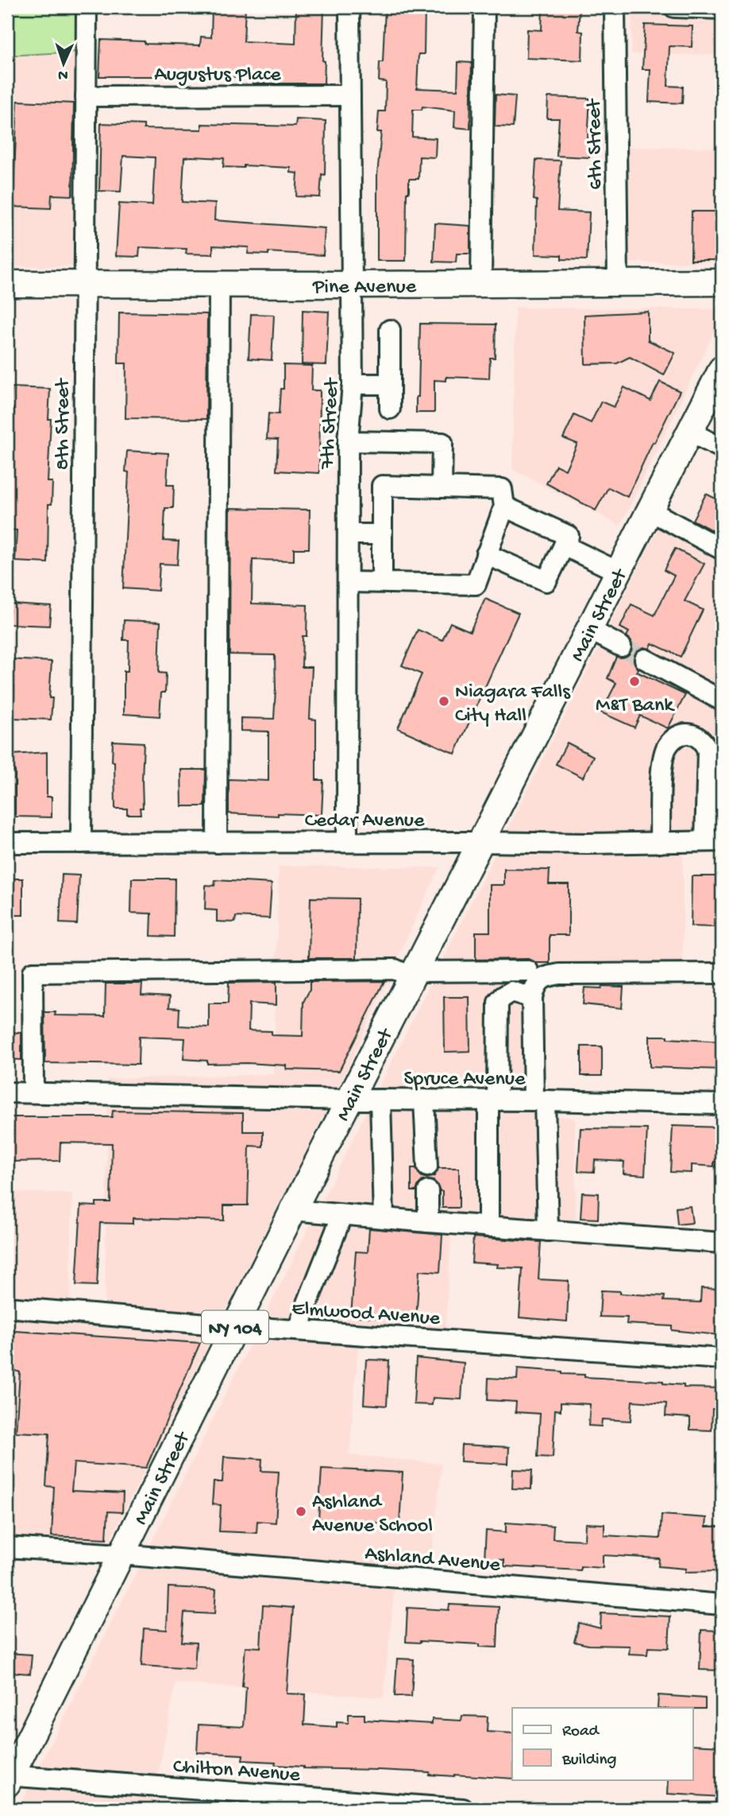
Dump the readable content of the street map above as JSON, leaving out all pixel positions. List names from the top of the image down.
{
  "streets": {
    "main road": ["Pine Avenue", "Main Street", "NY 104"],
    "street": [
      "Augustus Place",
      "6th Street",
      "7th Street",
      "8th Street",
      "Cedar Avenue",
      "Spruce Avenue",
      "Elmwood Avenue",
      "Ashland Avenue",
      "Chilton Avenue"
    ]
  },
  "crossings": [
    ["Augustus Place", "7th Street"],
    ["Augustus Place", "8th Street"],
    ["6th Street", "Pine Avenue"],
    ["Pine Avenue", "7th Street"],
    ["Pine Avenue", "8th Street"],
    ["7th Street", "Cedar Avenue"],
    ["8th Street", "Cedar Avenue"],
    ["Main Street", "Cedar Avenue"],
    ["Main Street", "Spruce Avenue"],
    ["Main Street", "Elmwood Avenue"],
    ["Main Street", "Ashland Avenue"],
    ["Main Street", "Chilton Avenue"]
  ],
  "places": ["M&T Bank", "Niagara Falls City Hall", "Ashland Avenue School"],
  "legend": ["Road", "Building"],
  "north": "bottom"
}
